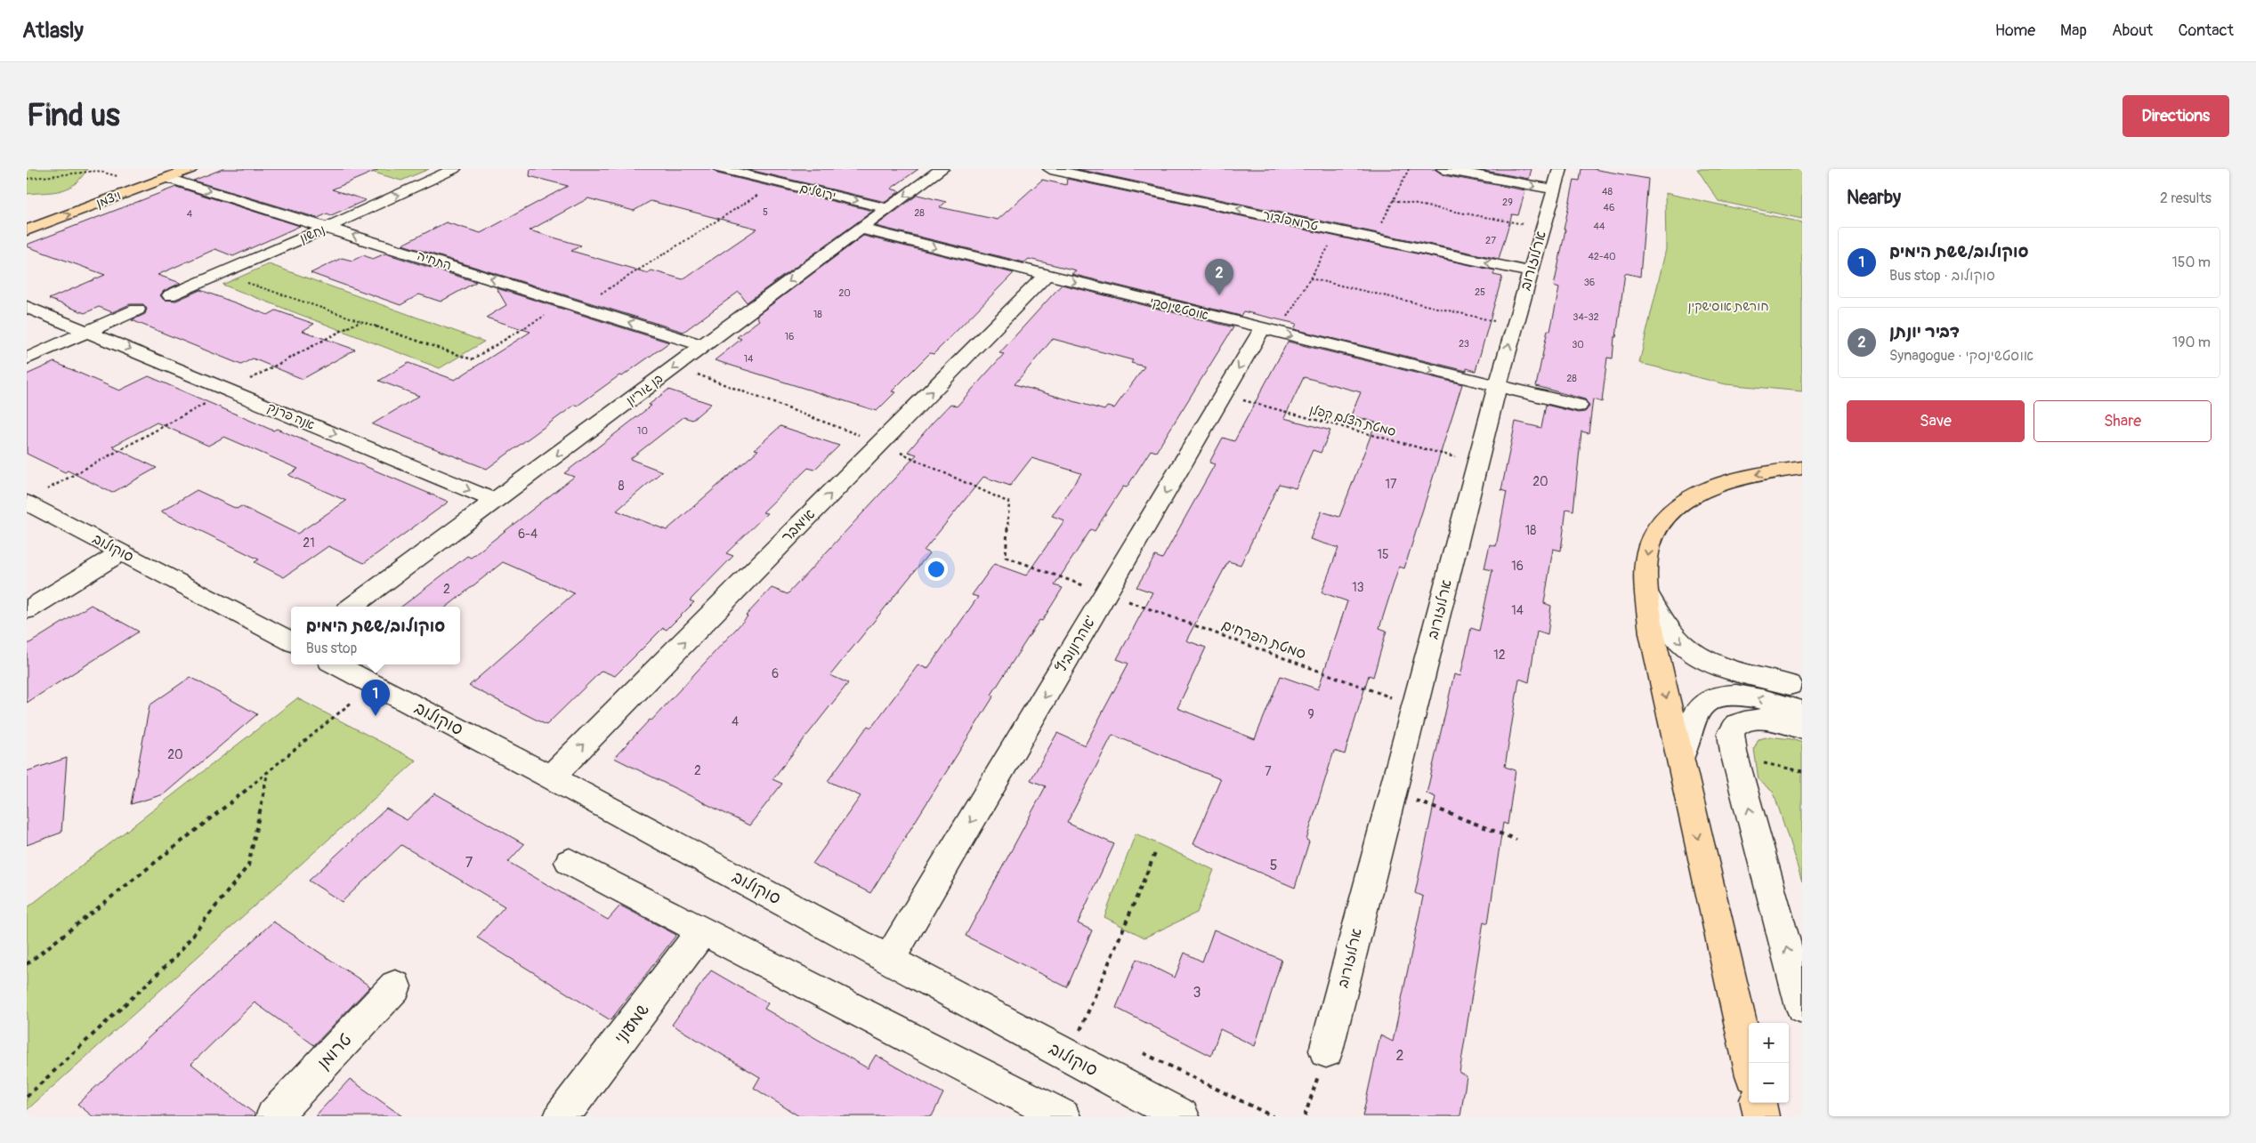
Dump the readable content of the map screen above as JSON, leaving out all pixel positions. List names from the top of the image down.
{
  "streets": {
    "main road": ["ויצמן"],
    "street": [
      "ירושלים",
      "טרומפלדור",
      "נחשון",
      "התחיה",
      "ארלוזורוב",
      "אוסטשינסקי",
      "בן גוריון",
      "אנה פרנק",
      "אימבר",
      "סוקולוב",
      "אהרונוביץ'",
      "שמעוני",
      "טרומן"
    ],
    "path": ["סמטת הצלם קפלן", "סמטת הפרחים"]
  },
  "crossings": [
    ["ירושלים", "בן גוריון"],
    ["ויצמן", "התחיה"],
    ["טרומפלדור", "ארלוזורוב"],
    ["נחשון", "התחיה"],
    ["התחיה", "בן גוריון"],
    ["ארלוזורוב", "אוסטשינסקי"],
    ["ארלוזורוב", "סמטת הצלם קפלן"],
    ["ארלוזורוב", "סמטת הפרחים"],
    ["אוסטשינסקי", "בן גוריון"],
    ["אוסטשינסקי", "אימבר"],
    ["אוסטשינסקי", "אהרונוביץ'"],
    ["בן גוריון", "אנה פרנק"],
    ["סמטת הצלם קפלן", "אהרונוביץ'"],
    ["אימבר", "סוקולוב"],
    ["אימבר", "סמטת הפרחים"],
    ["סוקולוב", "אהרונוביץ'"],
    ["סמטת הפרחים", "אהרונוביץ'"]
  ],
  "one_way": [
    "ירושלים",
    "טרומפלדור",
    "נחשון",
    "אוסטשינסקי",
    "בן גוריון",
    "אנה פרנק",
    "אימבר",
    "אהרונוביץ'"
  ],
  "parks": ["חורשת אוסישקין"],
  "house_numbers": [
    "48",
    "29",
    "46",
    "5",
    "28",
    "4",
    "44",
    "27",
    "42-40",
    "36",
    "25",
    "20",
    "18",
    "34-32",
    "16",
    "23",
    "30",
    "14",
    "28",
    "10",
    "20",
    "17",
    "8",
    "18",
    "6-4",
    "21",
    "15",
    "16",
    "13",
    "2",
    "14",
    "12",
    "6",
    "9",
    "4",
    "20",
    "2",
    "7",
    "7",
    "5",
    "3",
    "2"
  ],
  "page": {
    "header": "Atlasly",
    "nav": [
      "Home",
      "Map",
      "About",
      "Contact"
    ],
    "buttons": [
      "Directions",
      ["Save", "Share"]
    ],
    "title": "Find us",
    "heading": ["Nearby", "2 results"],
    "list": [
      {
        "mark": "1",
        "name": "סוקולוב/ששת הימים",
        "note": "Bus stop · סוקולוב",
        "value": "150 m"
      },
      {
        "mark": "2",
        "name": "דביר יונתן",
        "note": "Synagogue · אוסטשינסקי",
        "value": "190 m"
      }
    ],
    "pins": ["2", "1"],
    "popup": ["סוקולוב/ששת הימים", "Bus stop"],
    "map_buttons": ["+", "−"]
  }
}
